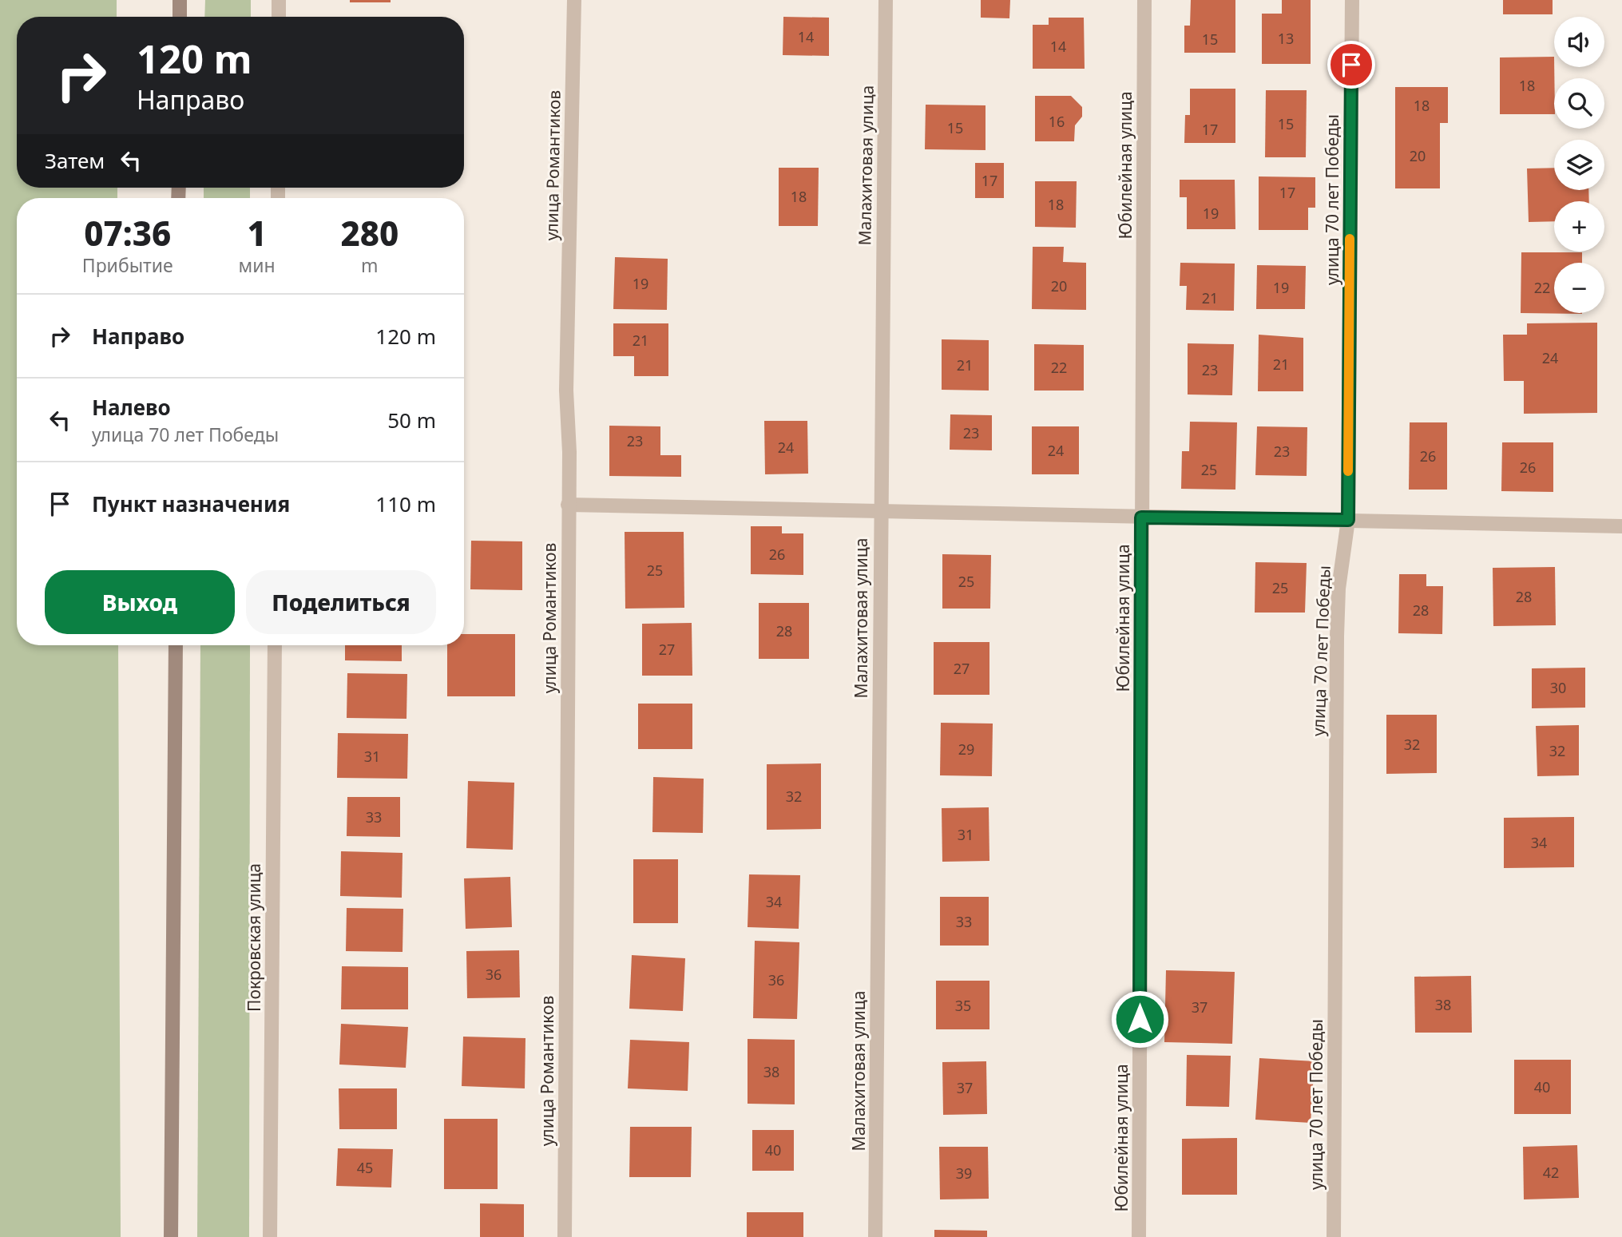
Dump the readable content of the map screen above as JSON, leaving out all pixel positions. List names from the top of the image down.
{
  "streets": {
    "street": [
      "улица Романтиков",
      "Малахитовая улица",
      "Юбилейная улица",
      "улица 70 лет Победы",
      "Покровская улица"
    ]
  },
  "house_numbers": [
    "14",
    "13",
    "15",
    "14",
    "18",
    "18",
    "16",
    "15",
    "15",
    "17",
    "20",
    "17",
    "17",
    "18",
    "18",
    "19",
    "19",
    "20",
    "19",
    "22",
    "21",
    "21",
    "24",
    "21",
    "21",
    "22",
    "23",
    "23",
    "23",
    "24",
    "24",
    "23",
    "26",
    "26",
    "25",
    "26",
    "25",
    "25",
    "25",
    "28",
    "28",
    "28",
    "27",
    "27",
    "30",
    "32",
    "29",
    "32",
    "31",
    "32",
    "33",
    "31",
    "34",
    "34",
    "33",
    "36",
    "36",
    "38",
    "35",
    "37",
    "38",
    "40",
    "37",
    "40",
    "45",
    "42",
    "39"
  ],
  "page": {
    "map_buttons": ["+", "−"],
    "turn": ["120 m", "Направо"],
    "then": "Затем",
    "eta": [
      "07:36",
      "Прибытие",
      "1",
      "мин",
      "280",
      "m"
    ],
    "list": [
      {
        "name": "Направо",
        "value": "120 m"
      },
      {
        "name": "Налево",
        "note": "улица 70 лет Победы",
        "value": "50 m"
      },
      {
        "name": "Пункт назначения",
        "value": "110 m"
      }
    ],
    "buttons": ["Выход", "Поделиться"]
  }
}
